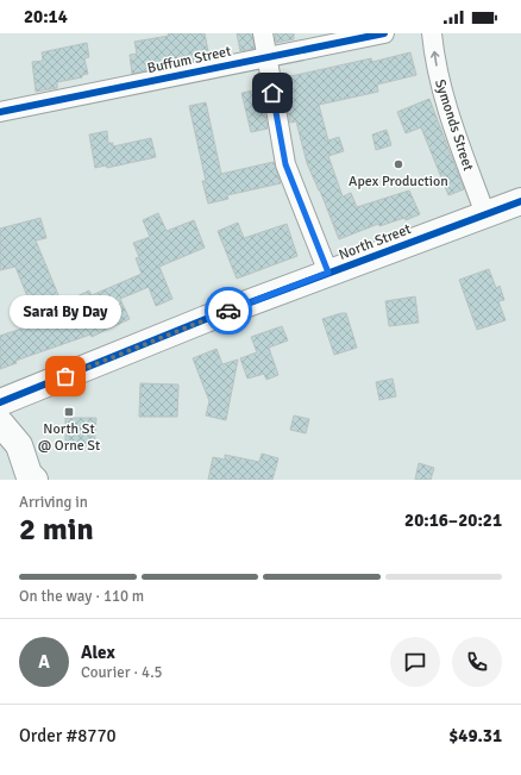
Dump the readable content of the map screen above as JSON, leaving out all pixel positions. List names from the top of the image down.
{
  "streets": {
    "main road": ["North Street"],
    "street": ["Buffum Street", "Symonds Street"]
  },
  "crossings": [
    ["Symonds Street", "North Street"]
  ],
  "places": {
    "other": ["Apex Production", "Sarai By Day"],
    "transit": ["North St @ Orne St"]
  },
  "page": {
    "status": "20:14",
    "bubble": "Sarai By Day",
    "heading": ["2 min", "Arriving in", "20:16–20:21"],
    "panel": [
      "Alex",
      "Courier · 4.5",
      "Order #8770",
      "$49.31"
    ],
    "bar": "On the way · 110 m",
    "round": "A"
  }
}
